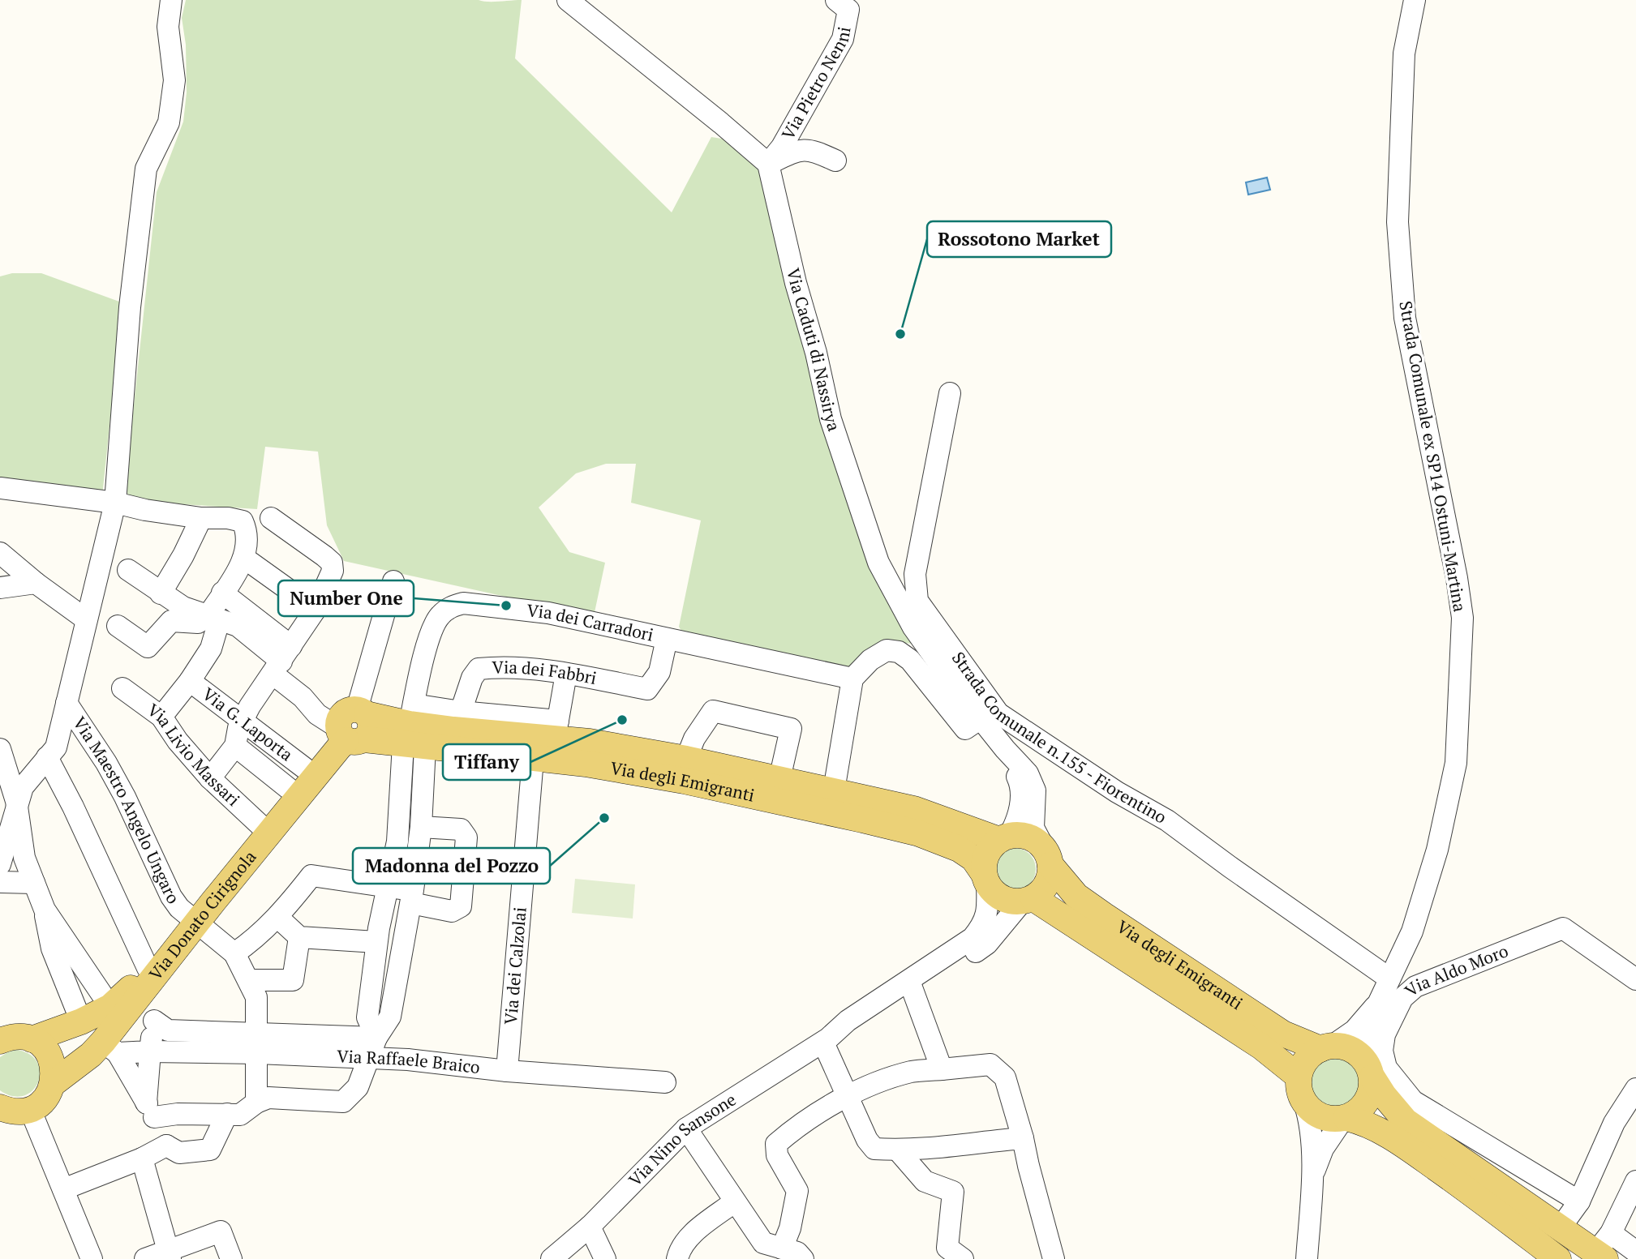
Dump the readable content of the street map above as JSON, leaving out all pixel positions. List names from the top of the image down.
{
  "streets": {
    "main road": ["Via degli Emigranti", "Via Donato Cirignola"],
    "street": [
      "Via Pietro Nenni",
      "Via Caduti di Nassirya",
      "Strada Comunale ex SP14 Ostuni-Martina",
      "Via dei Carradori",
      "Via dei Fabbri",
      "Via G. Laporta",
      "Strada Comunale n.155 - Fiorentino",
      "Via Livio Massari",
      "Via Maestro Angelo Ungaro",
      "Via dei Calzolai",
      "Via Aldo Moro",
      "Via Raffaele Braico",
      "Via Nino Sansone"
    ]
  },
  "crossings": [
    ["Via Pietro Nenni", "Via Caduti di Nassirya"],
    ["Via Caduti di Nassirya", "Via degli Emigranti"],
    ["Via Caduti di Nassirya", "Via Nino Sansone"],
    ["Strada Comunale ex SP14 Ostuni-Martina", "Strada Comunale n.155 - Fiorentino"],
    ["Strada Comunale ex SP14 Ostuni-Martina", "Via degli Emigranti"],
    ["Via dei Carradori", "Via dei Fabbri"],
    ["Via dei Carradori", "Via degli Emigranti"],
    ["Via G. Laporta", "Via Donato Cirignola"],
    ["Via Livio Massari", "Via Donato Cirignola"],
    ["Via degli Emigranti", "Via Donato Cirignola"],
    ["Via degli Emigranti", "Via dei Calzolai"],
    ["Via degli Emigranti", "Via Nino Sansone"],
    ["Via Maestro Angelo Ungaro", "Via Donato Cirignola"],
    ["Via Donato Cirignola", "Via Raffaele Braico"],
    ["Via dei Calzolai", "Via Raffaele Braico"]
  ],
  "places": [
    "Rossotono Market",
    "Number One",
    "Tiffany",
    "Madonna del Pozzo"
  ]
}
